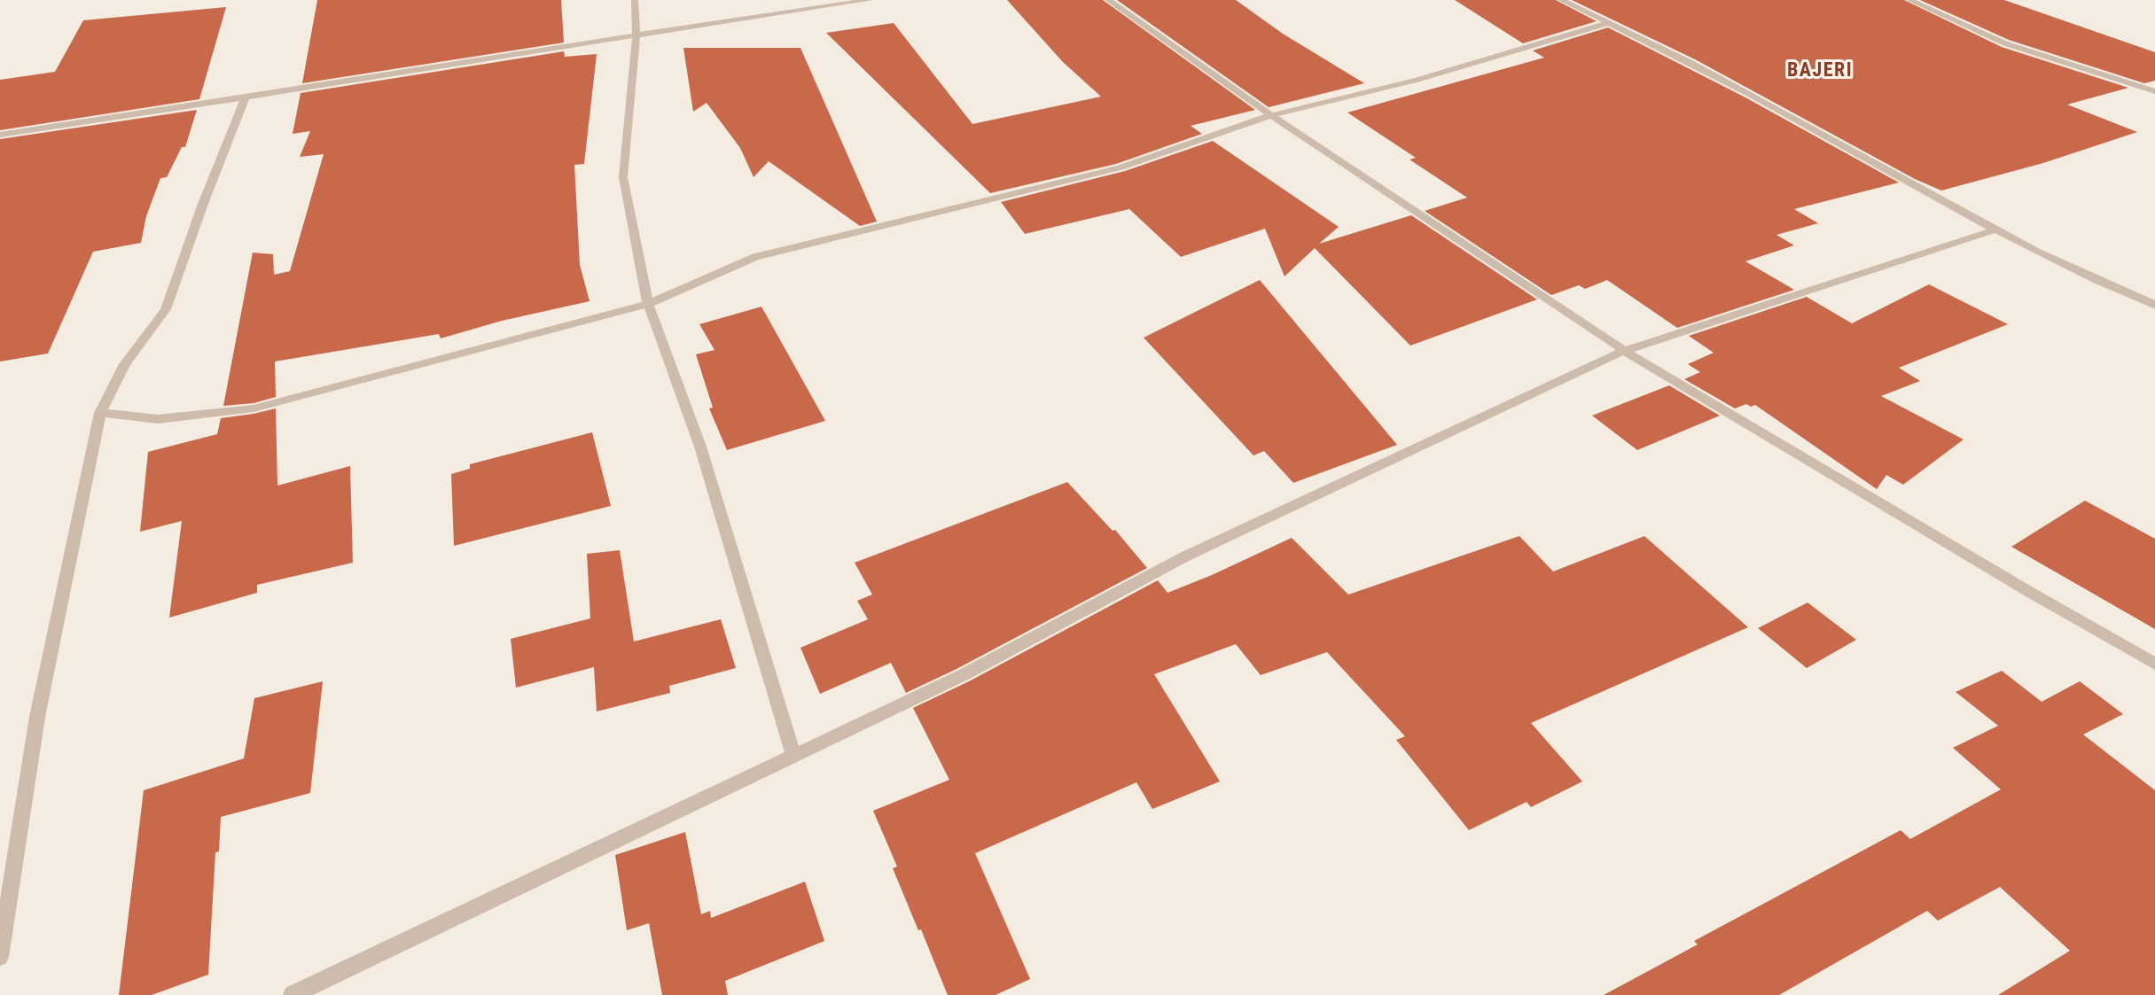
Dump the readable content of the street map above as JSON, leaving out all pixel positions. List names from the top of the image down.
{
  "districts": ["BAJERI"]
}
